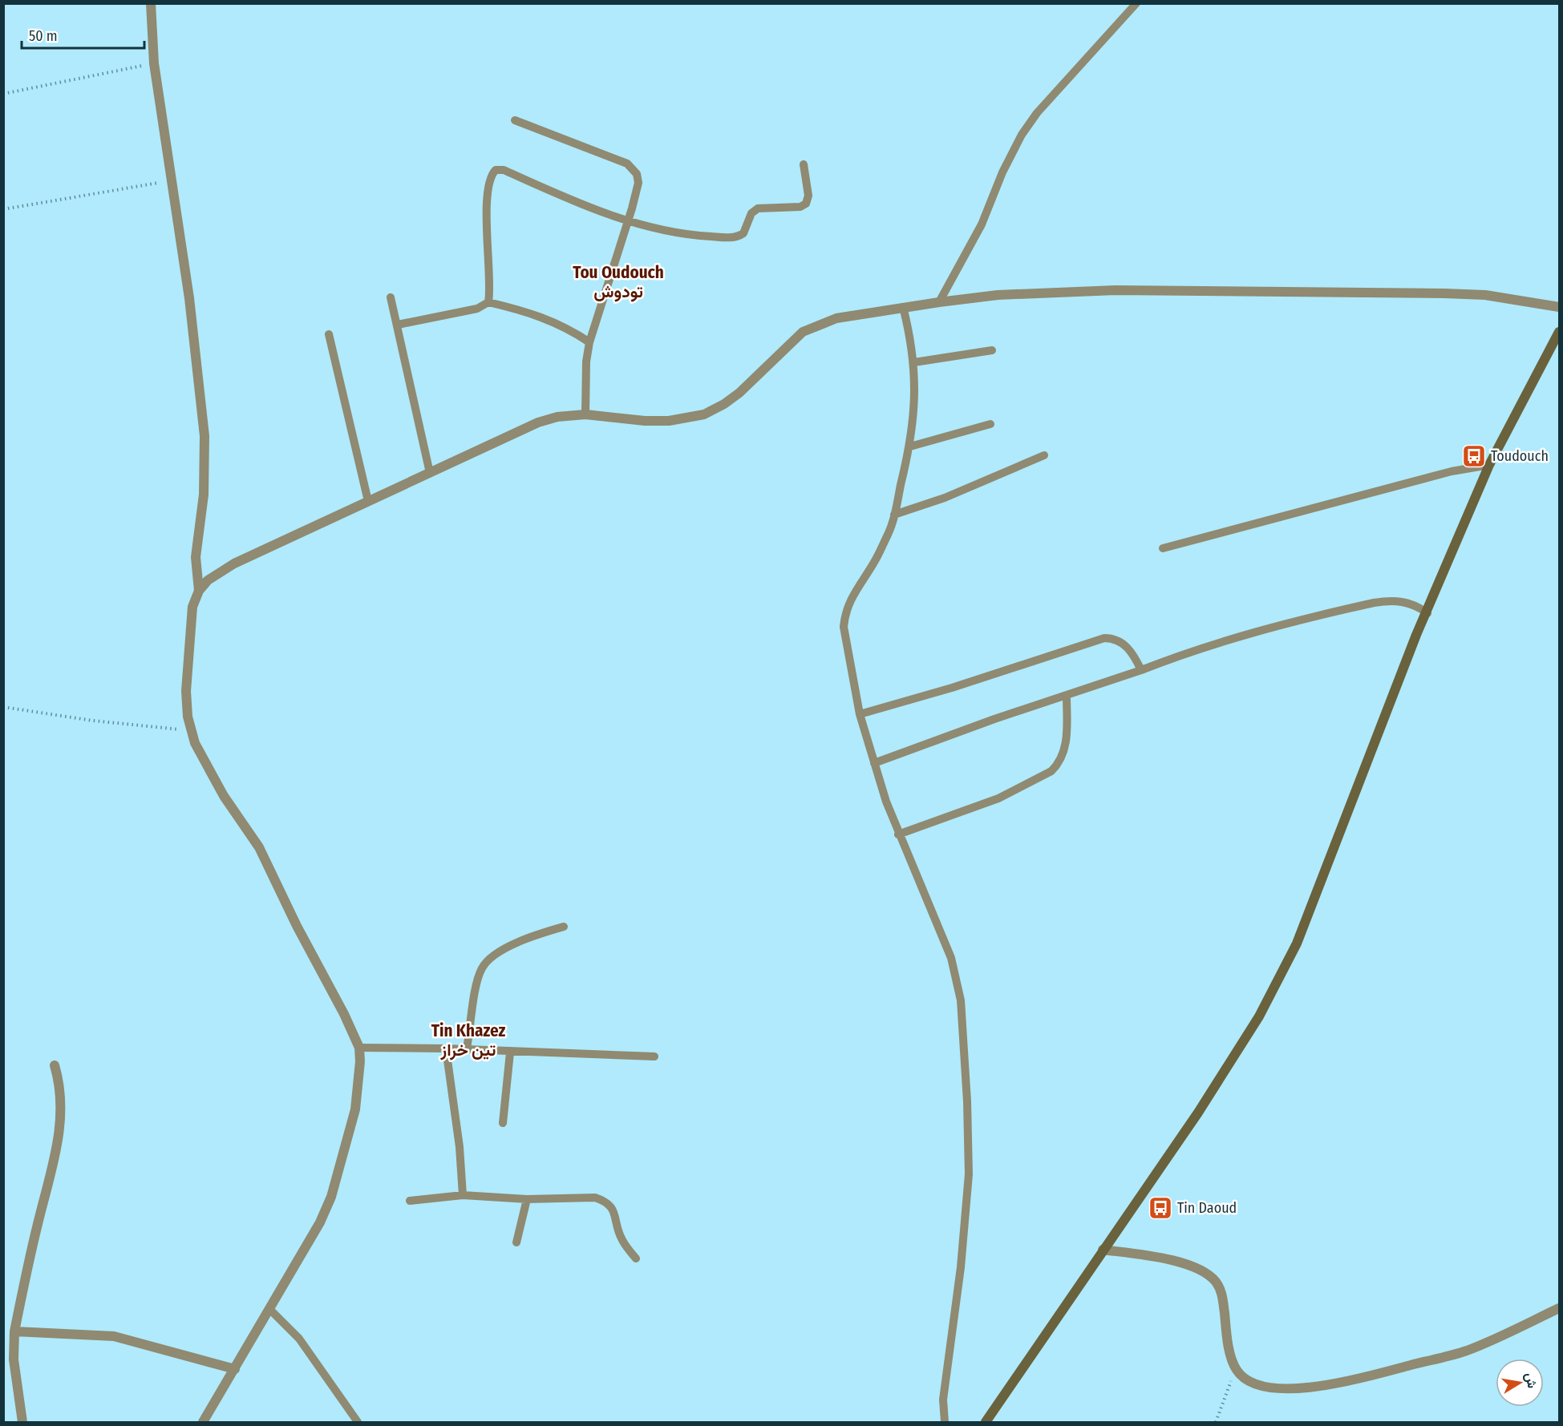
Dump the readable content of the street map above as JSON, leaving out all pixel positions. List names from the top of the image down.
{
  "districts": ["Tou Oudouch تودوش", "Tin Khazez تين خراز"],
  "places": {
    "bus stop": ["Toudouch", "Tin Daoud"]
  },
  "scale_bar": "50 m",
  "north": "right"
}
